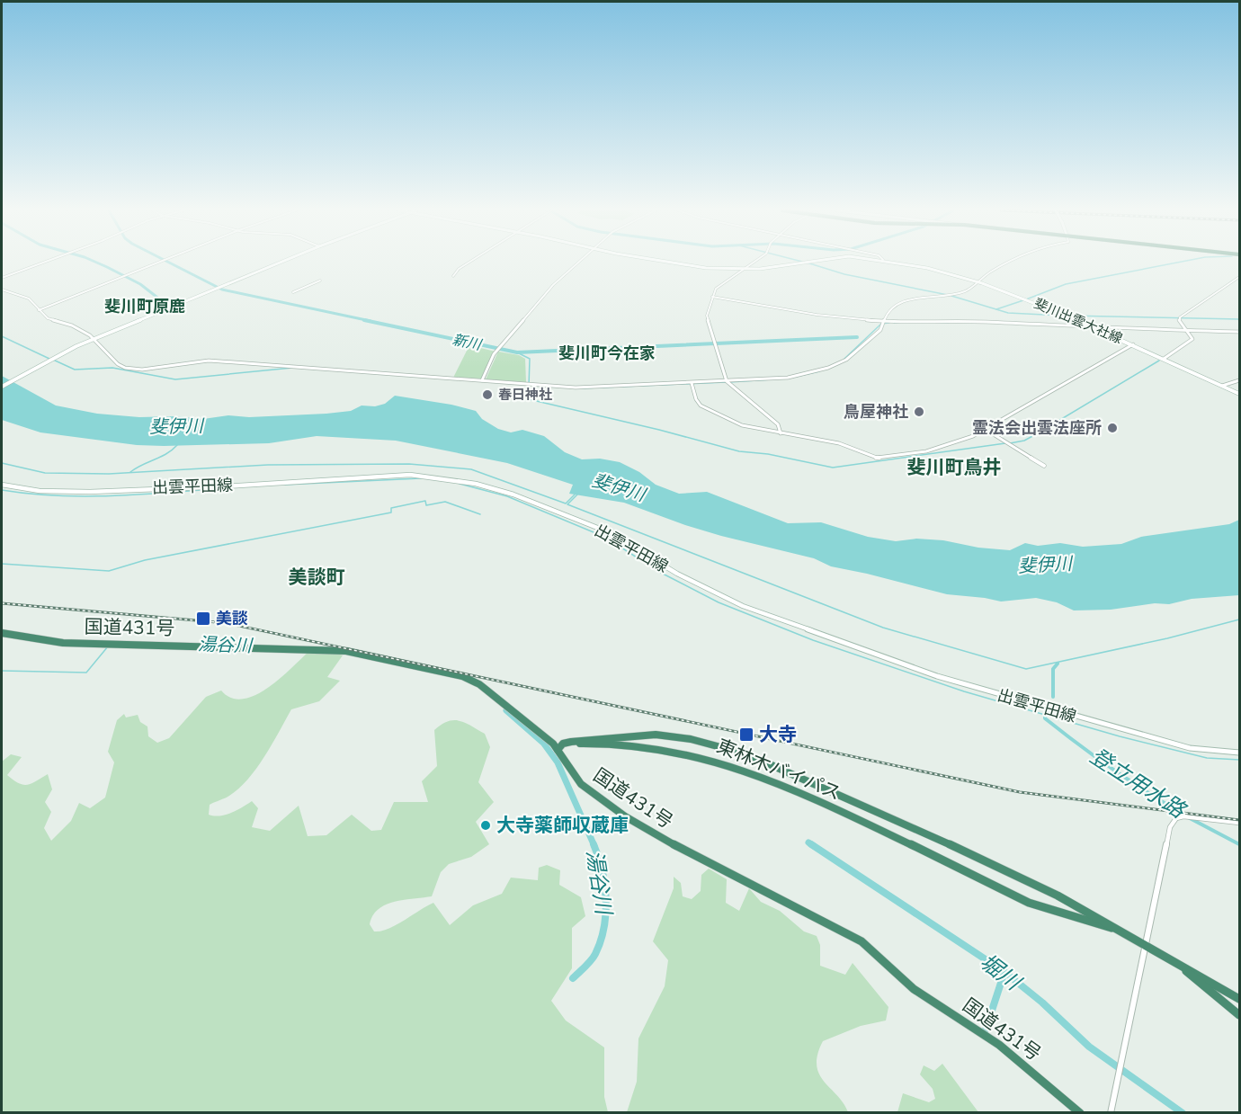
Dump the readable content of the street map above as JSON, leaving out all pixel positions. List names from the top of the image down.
{
  "streets": {
    "highway": ["国道431号", "東林木バイパス"],
    "main road": ["斐川出雲大社線", "出雲平田線"]
  },
  "crossings": [
    ["国道431号", "東林木バイパス"]
  ],
  "districts": [
    "斐川町原鹿",
    "斐川町今在家",
    "斐川町鳥井",
    "美談町"
  ],
  "water": [
    "新川",
    "斐伊川",
    "湯谷川",
    "登立用水路",
    "堀川"
  ],
  "places": {
    "other": [
      "春日神社",
      "鳥屋神社",
      "霊法会出雲法座所",
      "大寺薬師収蔵庫"
    ],
    "transit": ["美談", "大寺"]
  }
}
